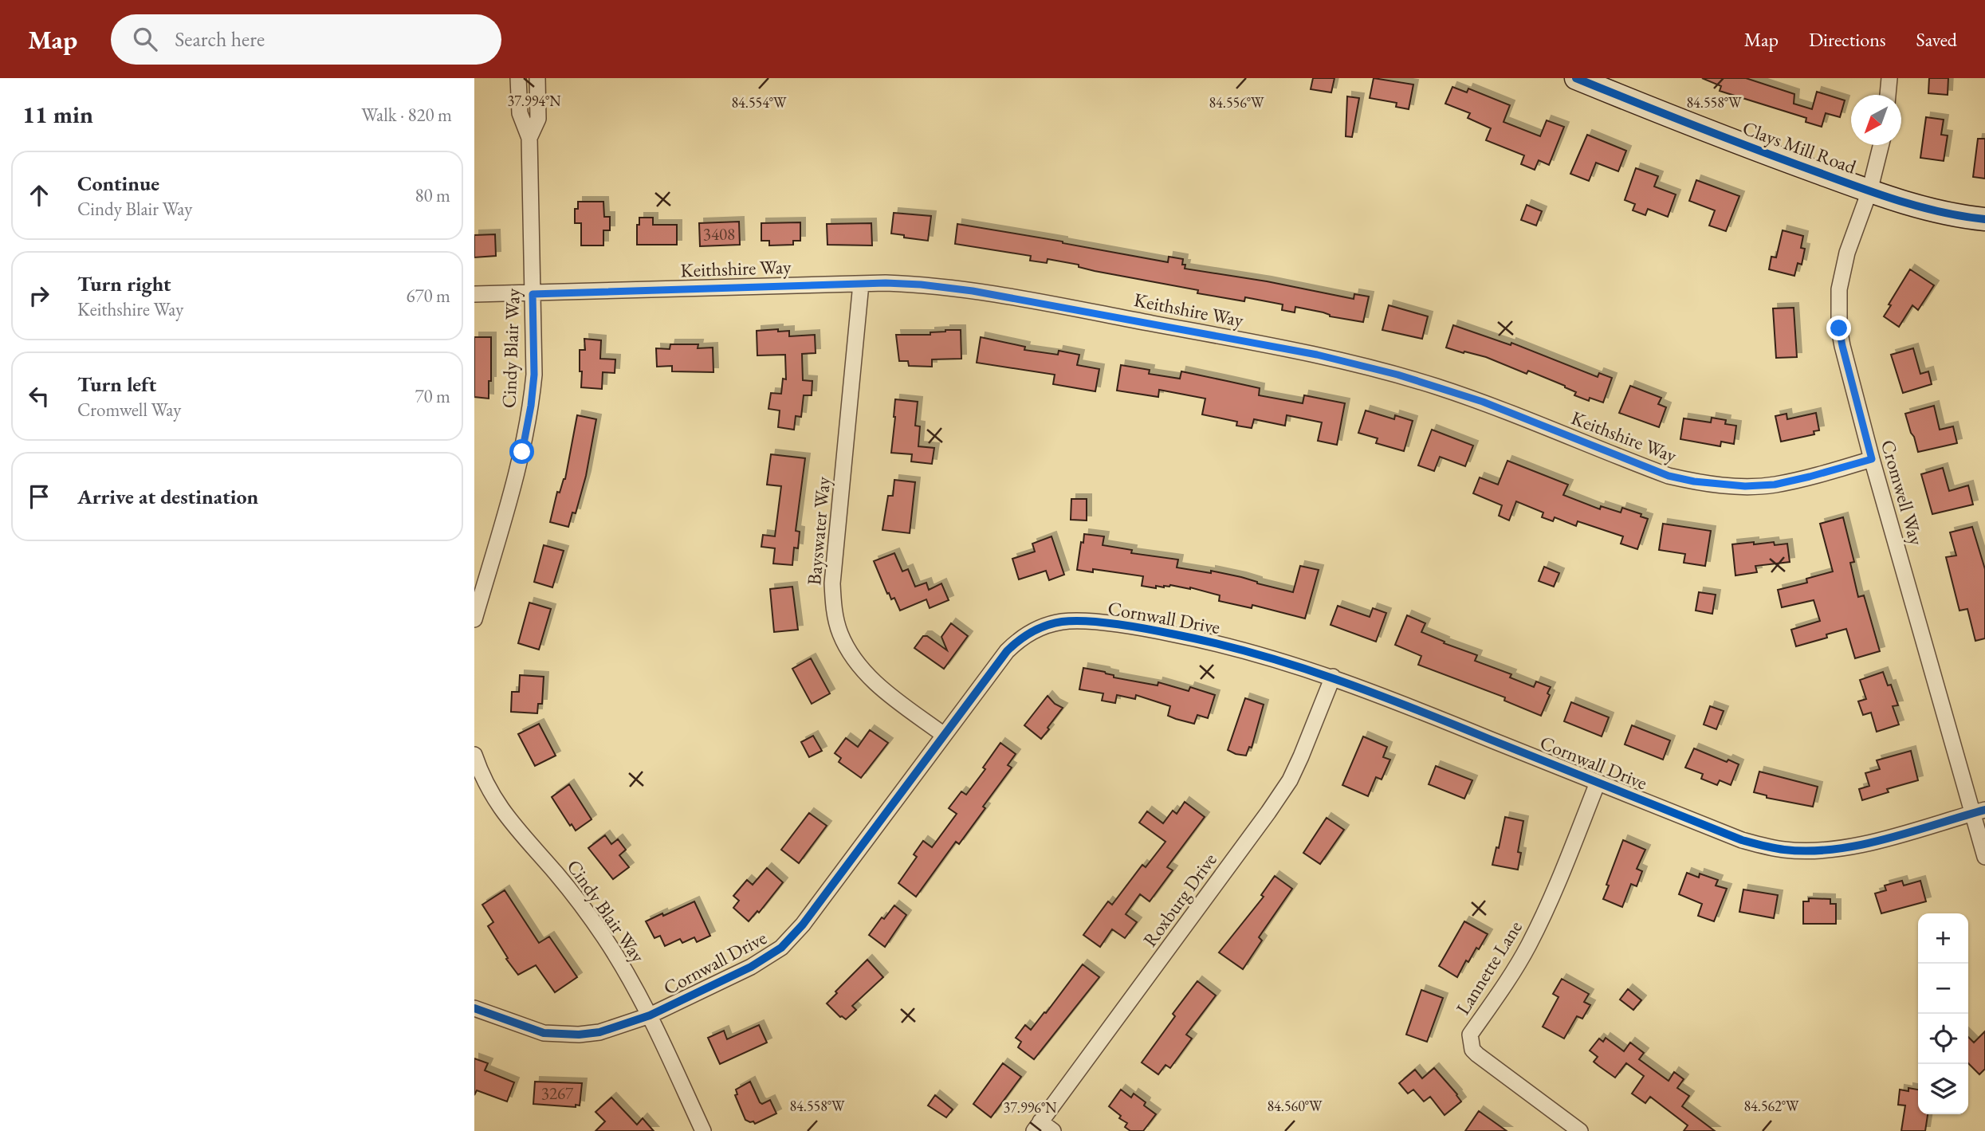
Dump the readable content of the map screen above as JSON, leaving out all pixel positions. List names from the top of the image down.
{
  "streets": {
    "main road": ["Clays Mill Road"],
    "street": [
      "Keithshire Way",
      "Cindy Blair Way",
      "Cromwell Way",
      "Bayswater Way",
      "Cornwall Drive",
      "Roxburg Drive",
      "Lannette Lane"
    ]
  },
  "crossings": [
    ["Clays Mill Road", "Cromwell Way"],
    ["Keithshire Way", "Cindy Blair Way"],
    ["Keithshire Way", "Cromwell Way"],
    ["Keithshire Way", "Bayswater Way"],
    ["Cindy Blair Way", "Cornwall Drive"],
    ["Cromwell Way", "Cornwall Drive"],
    ["Bayswater Way", "Cornwall Drive"],
    ["Cornwall Drive", "Roxburg Drive"],
    ["Cornwall Drive", "Lannette Lane"]
  ],
  "house_numbers": ["3408", "3267"],
  "north": "bottom left",
  "page": {
    "header": "Map",
    "search": "Search here",
    "nav": ["Map", "Directions", "Saved"],
    "heading": ["11 min", "Walk · 820 m"],
    "list": [
      ["Continue", "Cindy Blair Way", "80 m"],
      ["Turn right", "Keithshire Way", "670 m"],
      ["Turn left", "Cromwell Way", "70 m"],
      "Arrive at destination"
    ],
    "map_buttons": ["+", "−"]
  },
  "coordinates": [
    "37.994°N",
    "84.554°W",
    "84.556°W",
    "84.558°W",
    "84.560°W",
    "84.562°W",
    "37.996°N"
  ]
}
